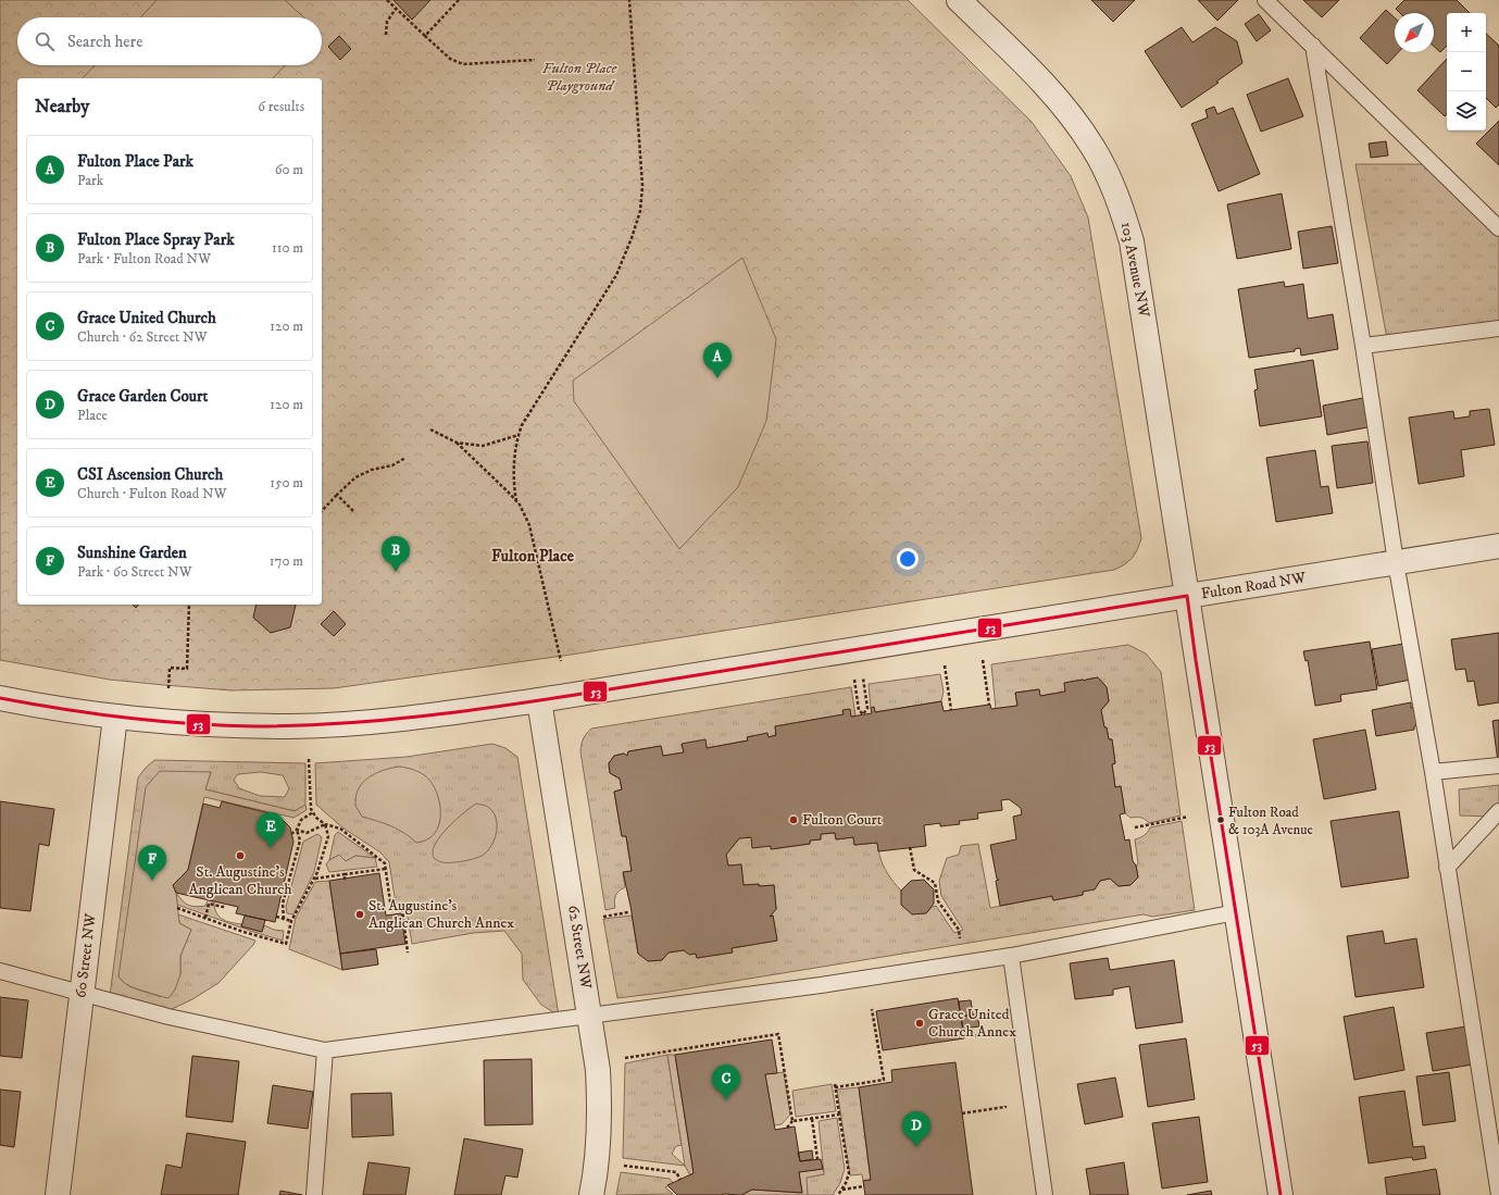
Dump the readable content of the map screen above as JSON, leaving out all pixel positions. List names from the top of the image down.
{
  "streets": {
    "street": [
      "103 Avenue NW",
      "Fulton Road NW",
      "62 Street NW",
      "60 Street NW"
    ]
  },
  "crossings": [
    ["103 Avenue NW", "Fulton Road NW"],
    ["Fulton Road NW", "62 Street NW"],
    ["Fulton Road NW", "60 Street NW"]
  ],
  "districts": ["Fulton Place"],
  "parks": ["Fulton Place Playground"],
  "places": [
    "Fulton Court",
    "Fulton Road & 103A Avenue",
    "St. Augustine's Anglican Church",
    "St. Augustine's Anglican Church Annex",
    "Grace United Church Annex"
  ],
  "lines": ["transit line 53"],
  "north": "bottom left",
  "page": {
    "map_buttons": ["+", "−"],
    "search": "Search here",
    "heading": ["Nearby", "6 results"],
    "list": [
      {
        "mark": "A",
        "name": "Fulton Place Park",
        "note": "Park",
        "value": "60 m"
      },
      {
        "mark": "B",
        "name": "Fulton Place Spray Park",
        "note": "Park · Fulton Road NW",
        "value": "110 m"
      },
      {
        "mark": "C",
        "name": "Grace United Church",
        "note": "Church · 62 Street NW",
        "value": "120 m"
      },
      {
        "mark": "D",
        "name": "Grace Garden Court",
        "note": "Place",
        "value": "120 m"
      },
      {
        "mark": "E",
        "name": "CSI Ascension Church",
        "note": "Church · Fulton Road NW",
        "value": "150 m"
      },
      {
        "mark": "F",
        "name": "Sunshine Garden",
        "note": "Park · 60 Street NW",
        "value": "170 m"
      }
    ],
    "pins": [
      "A",
      "B",
      "E",
      "F",
      "C",
      "D"
    ]
  }
}
